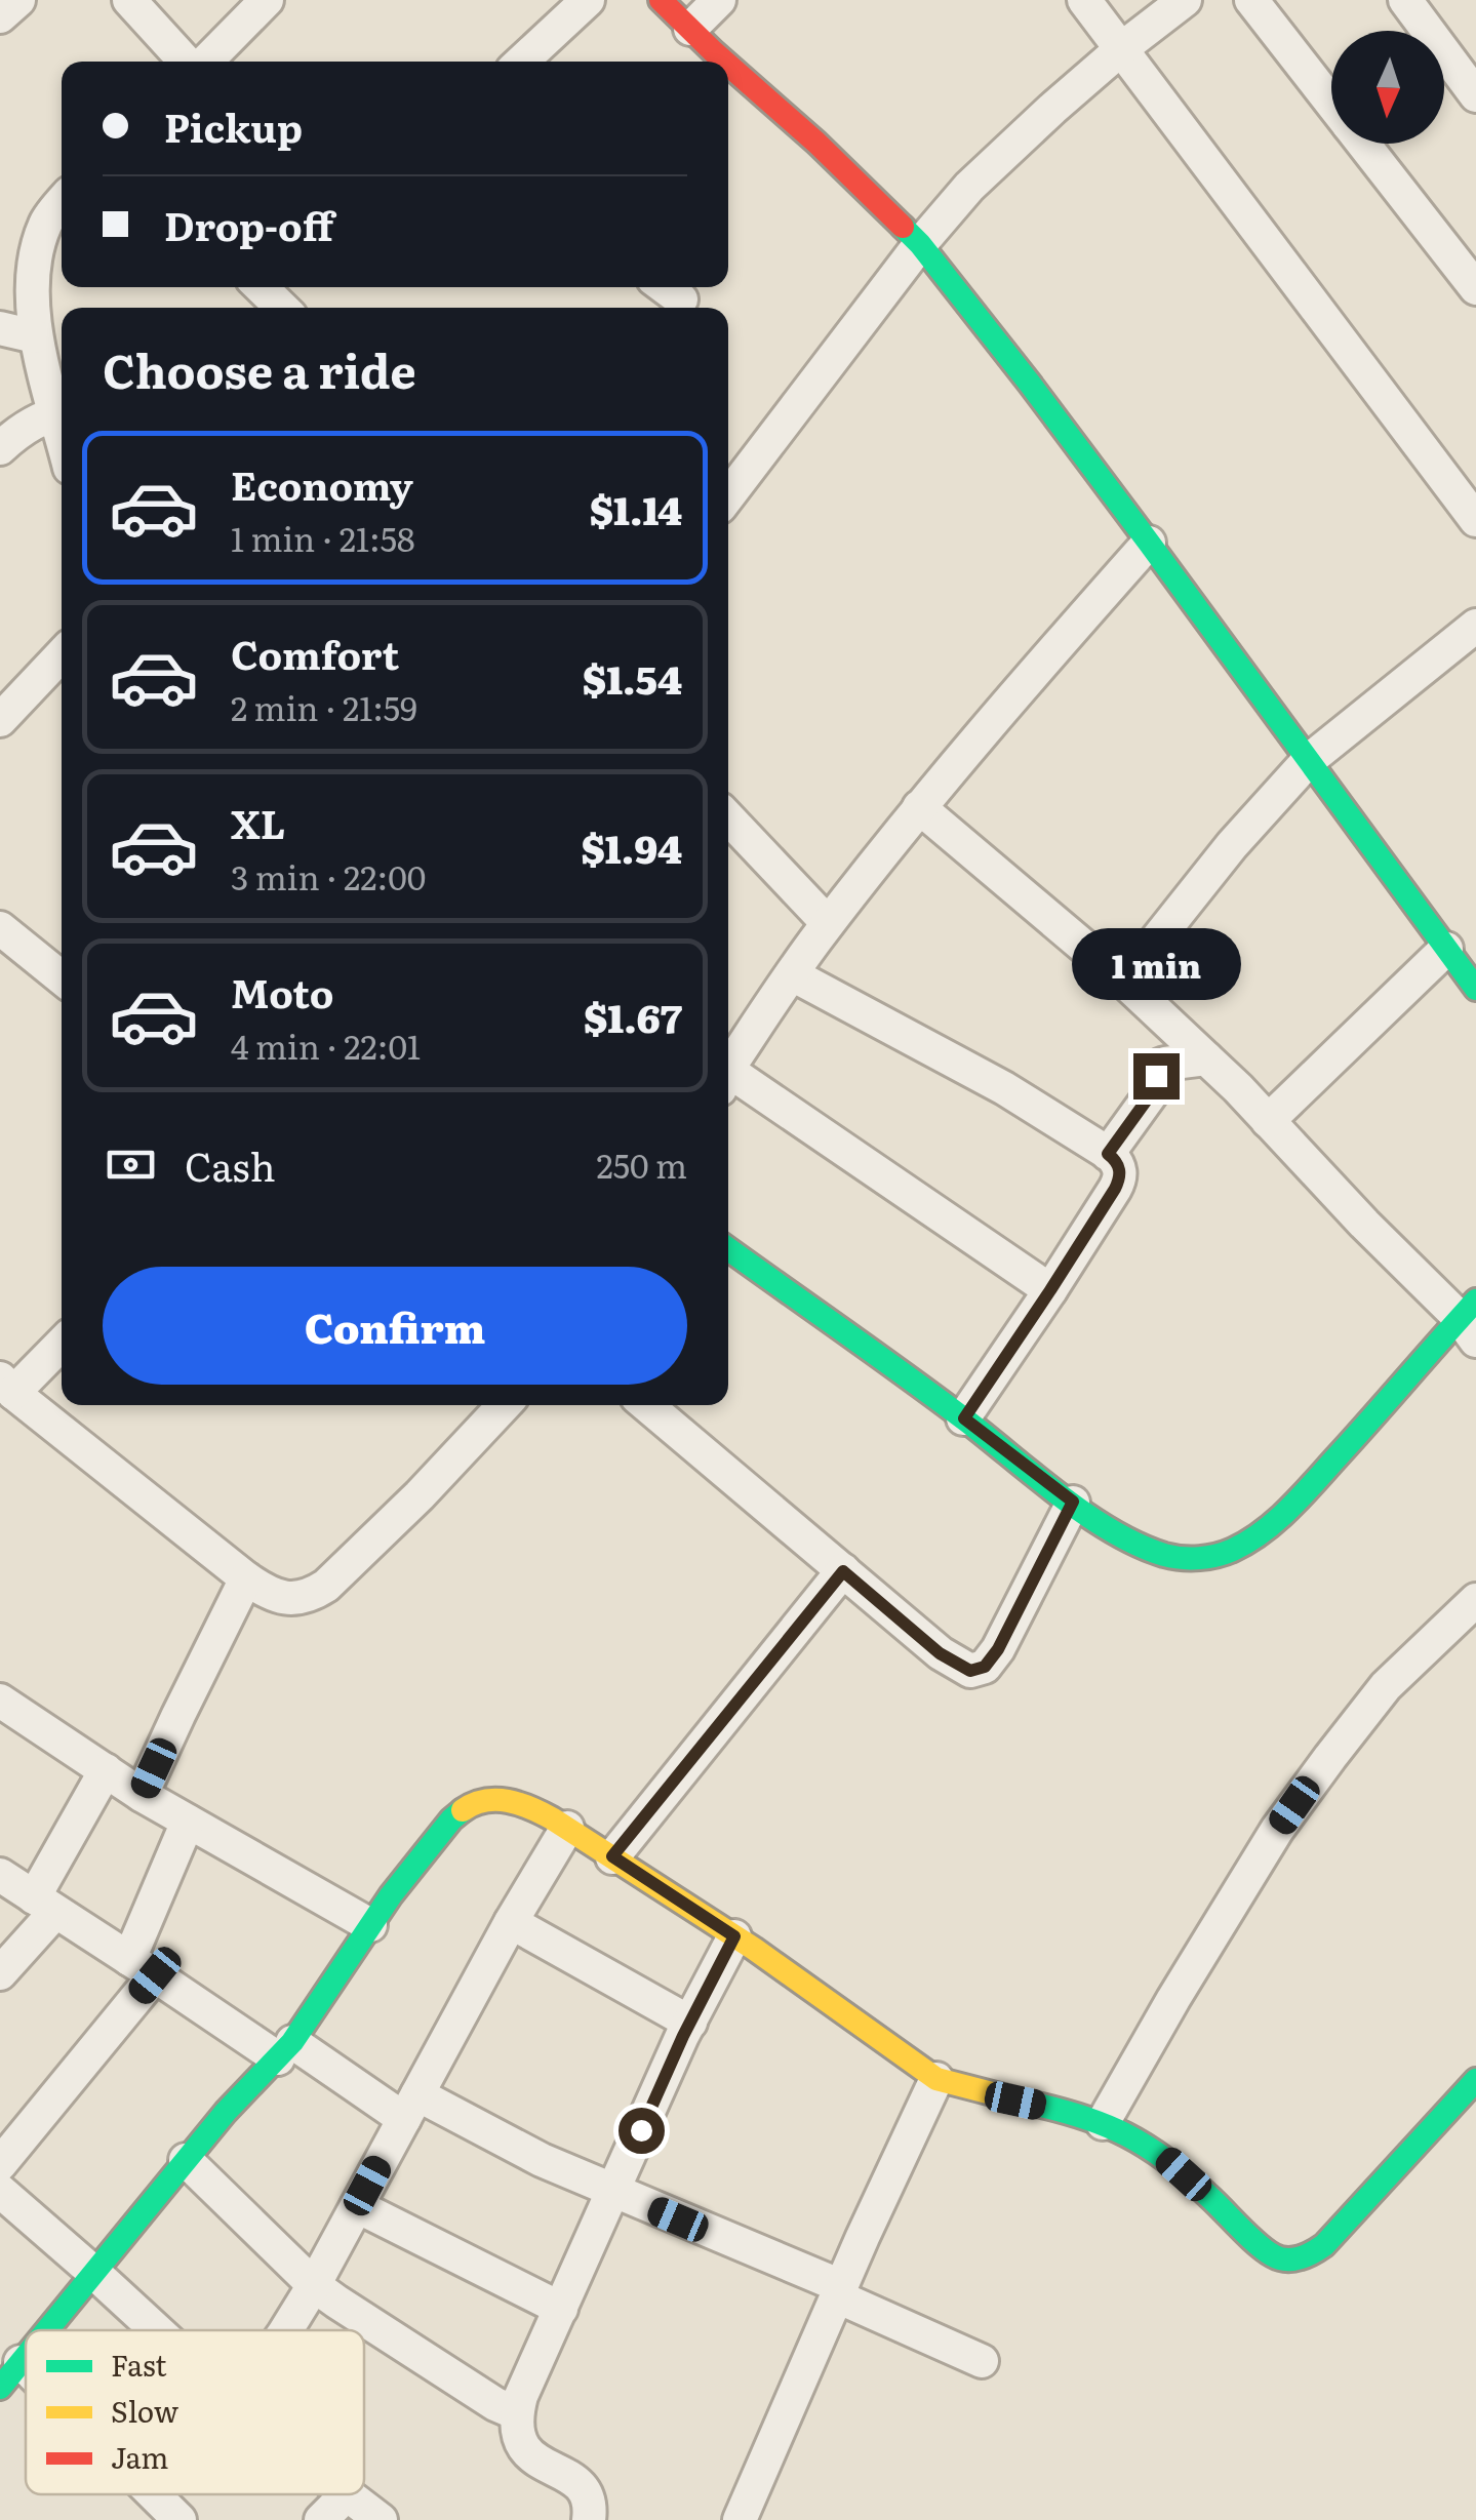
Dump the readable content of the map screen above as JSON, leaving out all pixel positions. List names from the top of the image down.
{
  "legend": ["Fast", "Slow", "Jam"],
  "north": "bottom",
  "page": {
    "banner": ["Pickup", "Drop-off"],
    "heading": "Choose a ride",
    "list": [
      {
        "name": "Economy",
        "note": "1 min · 21:58",
        "value": "$1.14"
      },
      {
        "name": "Comfort",
        "note": "2 min · 21:59",
        "value": "$1.54"
      },
      {
        "name": "XL",
        "note": "3 min · 22:00",
        "value": "$1.94"
      },
      {
        "name": "Moto",
        "note": "4 min · 22:01",
        "value": "$1.67"
      }
    ],
    "bubble": "1 min",
    "pay": ["Cash", "250 m"],
    "buttons": "Confirm"
  }
}
